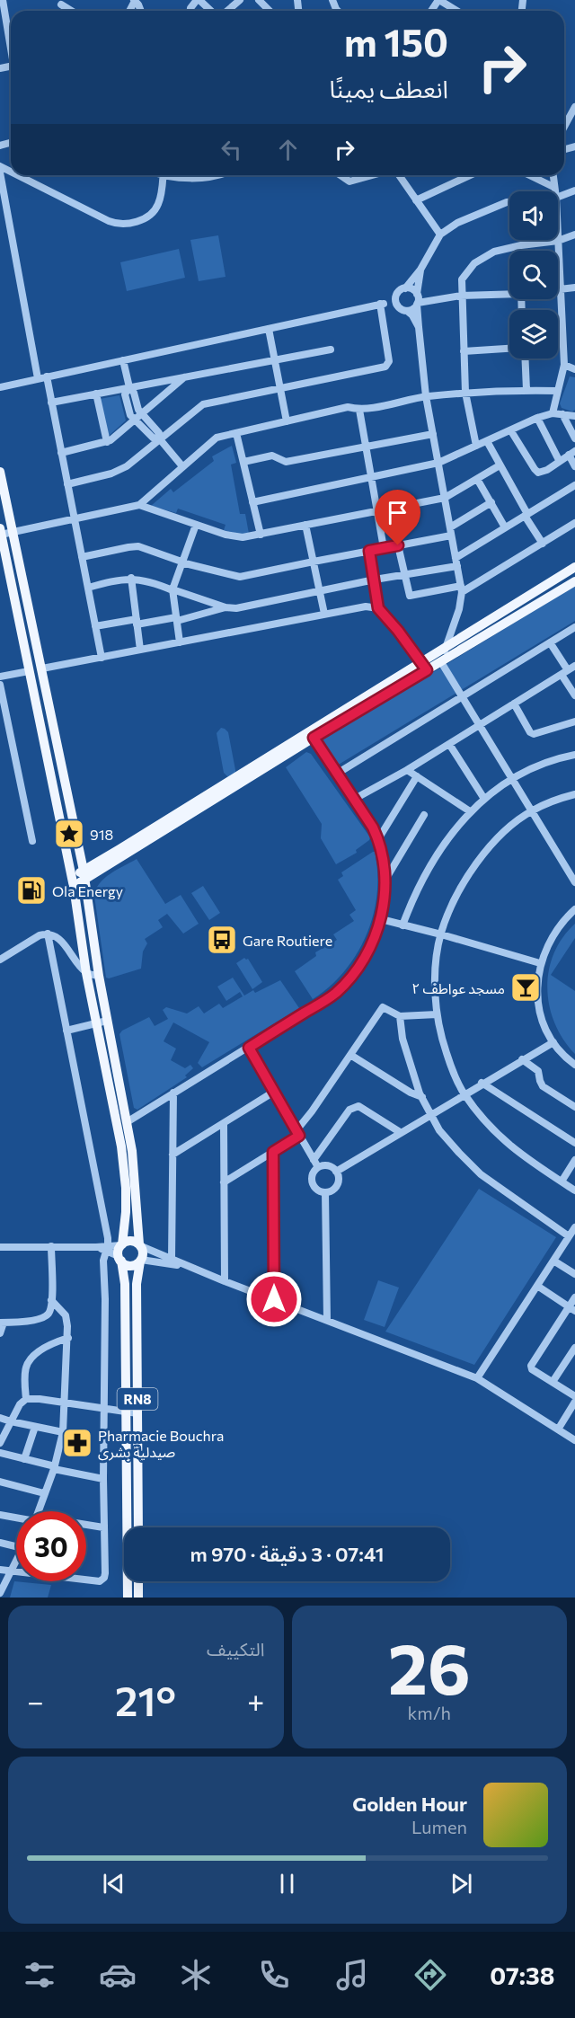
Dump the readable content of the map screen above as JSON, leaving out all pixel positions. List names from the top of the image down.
{
  "streets": {
    "main road": ["RN8"]
  },
  "places": {
    "place": ["918"],
    "fuel station": ["Ola Energy"],
    "bus stop": ["Gare Routiere"],
    "bar": ["مسجد عواطف ٢"],
    "pharmacy": ["Pharmacie Bouchra صيدلية بشرى"]
  },
  "page": {
    "turn": ["150 m", "انعطف يمينًا"],
    "limit": "30",
    "trip": "07:41 · 3 دقيقة · 970 m",
    "tile": [
      ["26", "km/h"],
      "التكييف"
    ],
    "heat": ["−", "21°", "+"],
    "song": ["Golden Hour", "Lumen"],
    "tabs": "07:38"
  }
}
